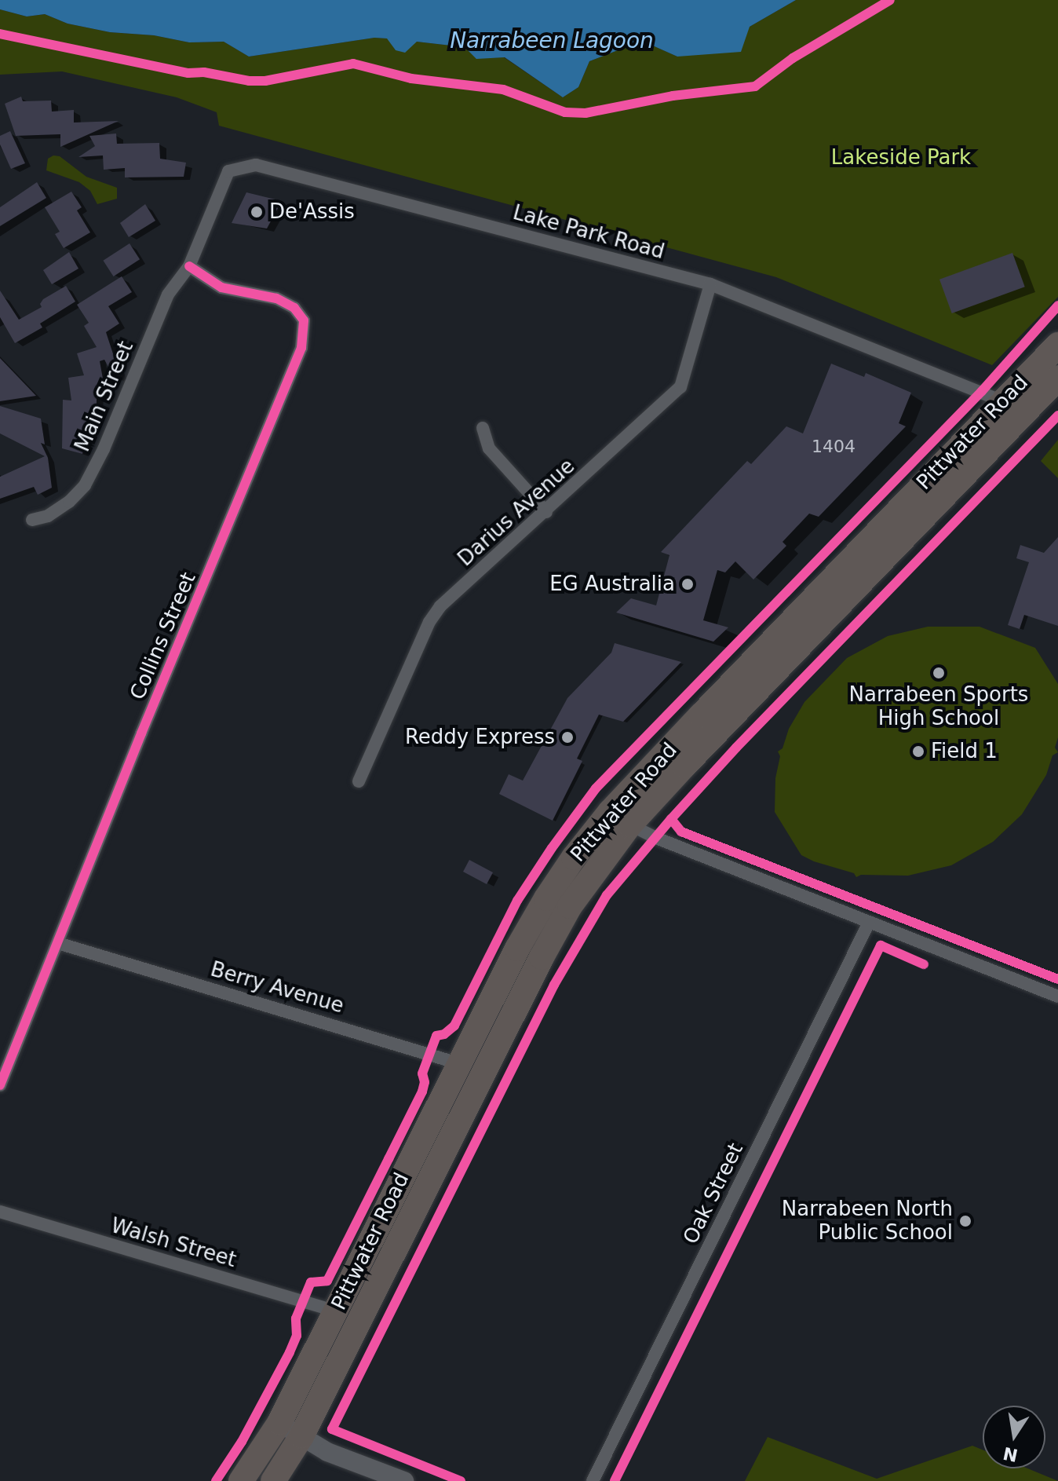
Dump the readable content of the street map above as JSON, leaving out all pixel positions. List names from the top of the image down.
{
  "streets": {
    "highway": ["Pittwater Road"],
    "street": [
      "Lake Park Road",
      "Main Street",
      "Darius Avenue",
      "Collins Street",
      "Berry Avenue",
      "Oak Street",
      "Walsh Street"
    ]
  },
  "crossings": [
    ["Lake Park Road", "Main Street"],
    ["Lake Park Road", "Pittwater Road"],
    ["Lake Park Road", "Darius Avenue"],
    ["Lake Park Road", "Collins Street"],
    ["Main Street", "Collins Street"],
    ["Pittwater Road", "Berry Avenue"],
    ["Pittwater Road", "Walsh Street"],
    ["Collins Street", "Berry Avenue"]
  ],
  "water": ["Narrabeen Lagoon"],
  "parks": ["Lakeside Park"],
  "places": [
    "De'Assis",
    "EG Australia",
    "Narrabeen Sports High School",
    "Reddy Express",
    "Field 1",
    "Narrabeen North Public School"
  ],
  "house_numbers": ["1404"],
  "north": "bottom"
}
